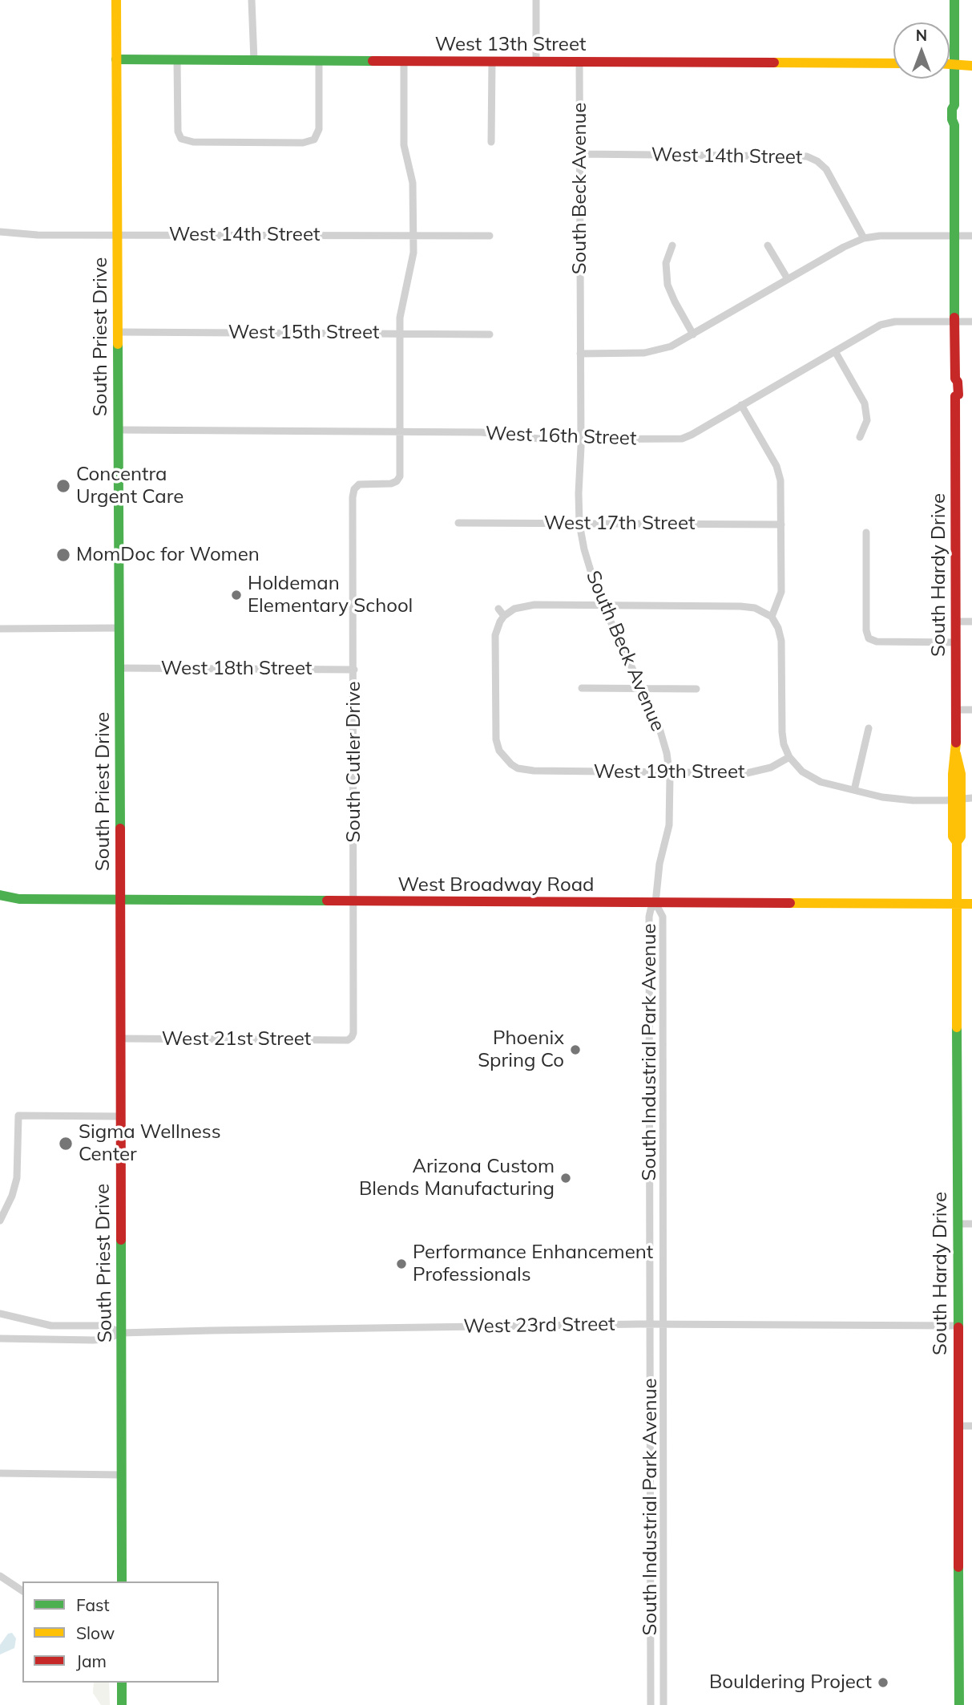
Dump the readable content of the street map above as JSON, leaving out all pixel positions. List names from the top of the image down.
{
  "streets": {
    "main road": [
      "West 13th Street",
      "South Priest Drive",
      "South Hardy Drive",
      "West Broadway Road"
    ],
    "street": [
      "West 14th Street",
      "South Beck Avenue",
      "West 15th Street",
      "West 16th Street",
      "West 17th Street",
      "West 18th Street",
      "South Cutler Drive",
      "West 19th Street",
      "West 21st Street",
      "South Industrial Park Avenue",
      "West 23rd Street"
    ]
  },
  "crossings": [
    ["West 13th Street", "South Beck Avenue"],
    ["West 13th Street", "South Priest Drive"],
    ["West 14th Street", "South Beck Avenue"],
    ["West 14th Street", "South Priest Drive"],
    ["South Beck Avenue", "West 16th Street"],
    ["South Beck Avenue", "West 17th Street"],
    ["South Beck Avenue", "West 19th Street"],
    ["South Beck Avenue", "West Broadway Road"],
    ["South Beck Avenue", "South Industrial Park Avenue"],
    ["West 15th Street", "South Priest Drive"],
    ["South Priest Drive", "West 16th Street"],
    ["South Priest Drive", "West 18th Street"],
    ["South Priest Drive", "West Broadway Road"],
    ["South Priest Drive", "West 21st Street"],
    ["South Priest Drive", "West 23rd Street"],
    ["West 16th Street", "South Hardy Drive"],
    ["West 16th Street", "South Cutler Drive"],
    ["South Hardy Drive", "West Broadway Road"],
    ["South Hardy Drive", "West 23rd Street"],
    ["West 18th Street", "South Cutler Drive"],
    ["South Cutler Drive", "West Broadway Road"],
    ["South Cutler Drive", "West 21st Street"],
    ["West Broadway Road", "South Industrial Park Avenue"],
    ["South Industrial Park Avenue", "West 23rd Street"]
  ],
  "places": [
    "Concentra Urgent Care",
    "MomDoc for Women",
    "Holdeman Elementary School",
    "Phoenix Spring Co",
    "Sigma Wellness Center",
    "Arizona Custom Blends Manufacturing",
    "Performance Enhancement Professionals",
    "Bouldering Project"
  ],
  "legend": ["Fast", "Slow", "Jam"],
  "north": "top"
}
